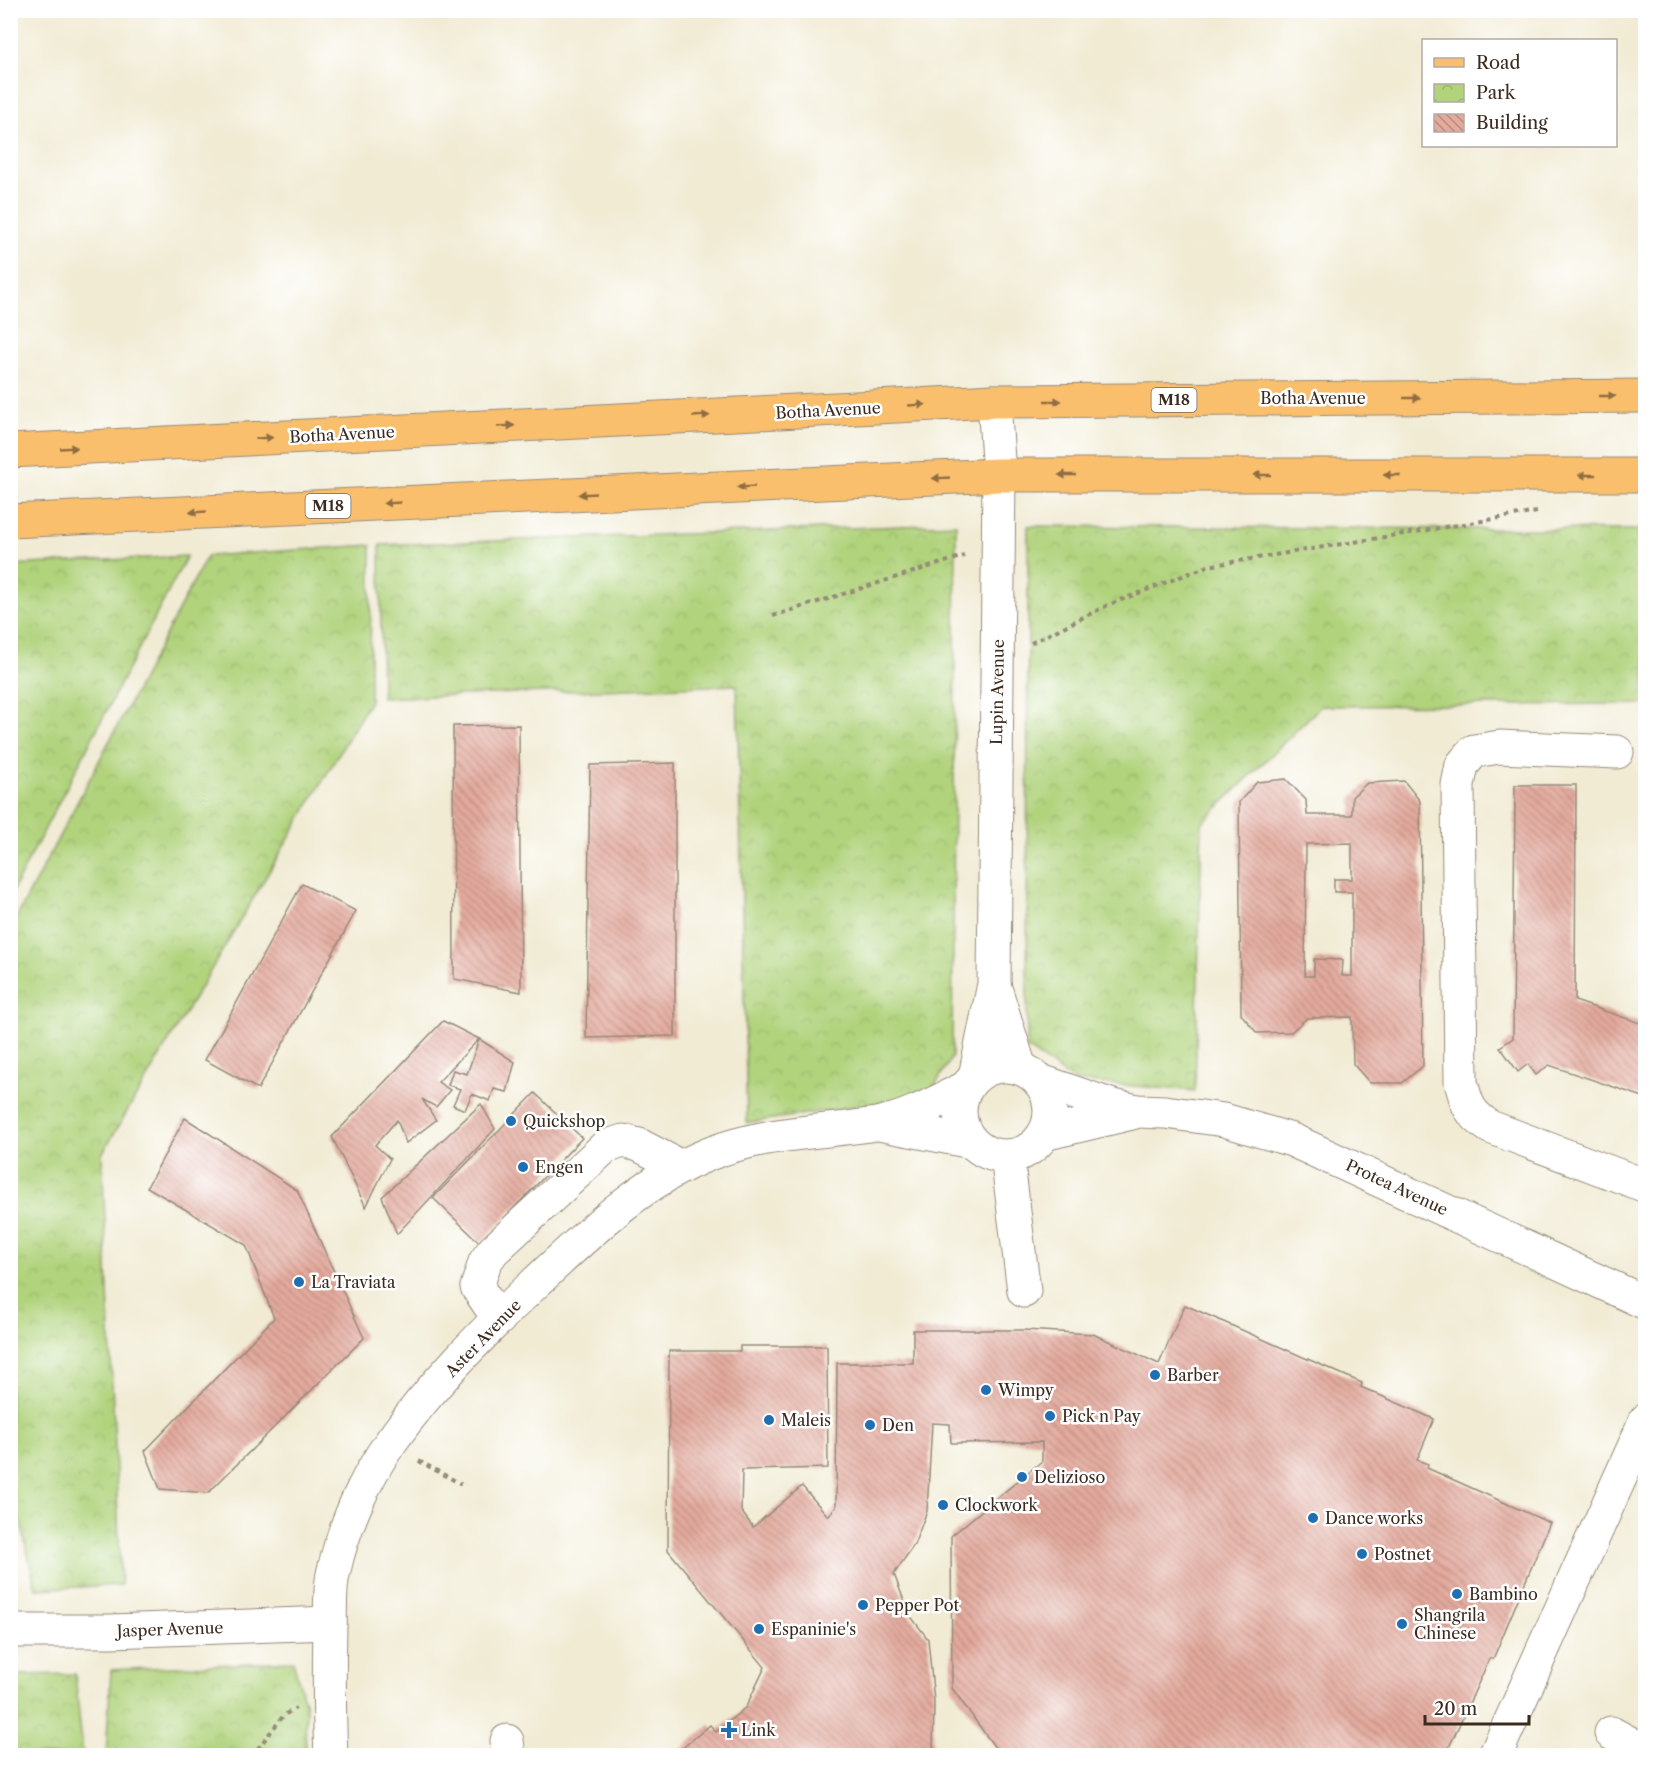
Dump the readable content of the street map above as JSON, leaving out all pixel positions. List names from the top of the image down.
{
  "streets": {
    "main road": ["Botha Avenue", "M18"],
    "street": [
      "Lupin Avenue",
      "Protea Avenue",
      "Aster Avenue",
      "Jasper Avenue"
    ]
  },
  "crossings": [
    ["Botha Avenue", "Lupin Avenue"],
    ["M18", "Lupin Avenue"],
    ["Lupin Avenue", "Protea Avenue"],
    ["Lupin Avenue", "Aster Avenue"],
    ["Protea Avenue", "Aster Avenue"],
    ["Aster Avenue", "Jasper Avenue"]
  ],
  "places": {
    "other": [
      "Quickshop",
      "Engen",
      "La Traviata",
      "Barber",
      "Wimpy",
      "Pick n Pay",
      "Maleis",
      "Den",
      "Delizioso",
      "Clockwork",
      "Dance works",
      "Postnet",
      "Bambino",
      "Pepper Pot",
      "Shangrila Chinese",
      "Espaninie's"
    ],
    "health": ["Link"]
  },
  "legend": ["Road", "Park", "Building"],
  "scale_bar": "20 m"
}
